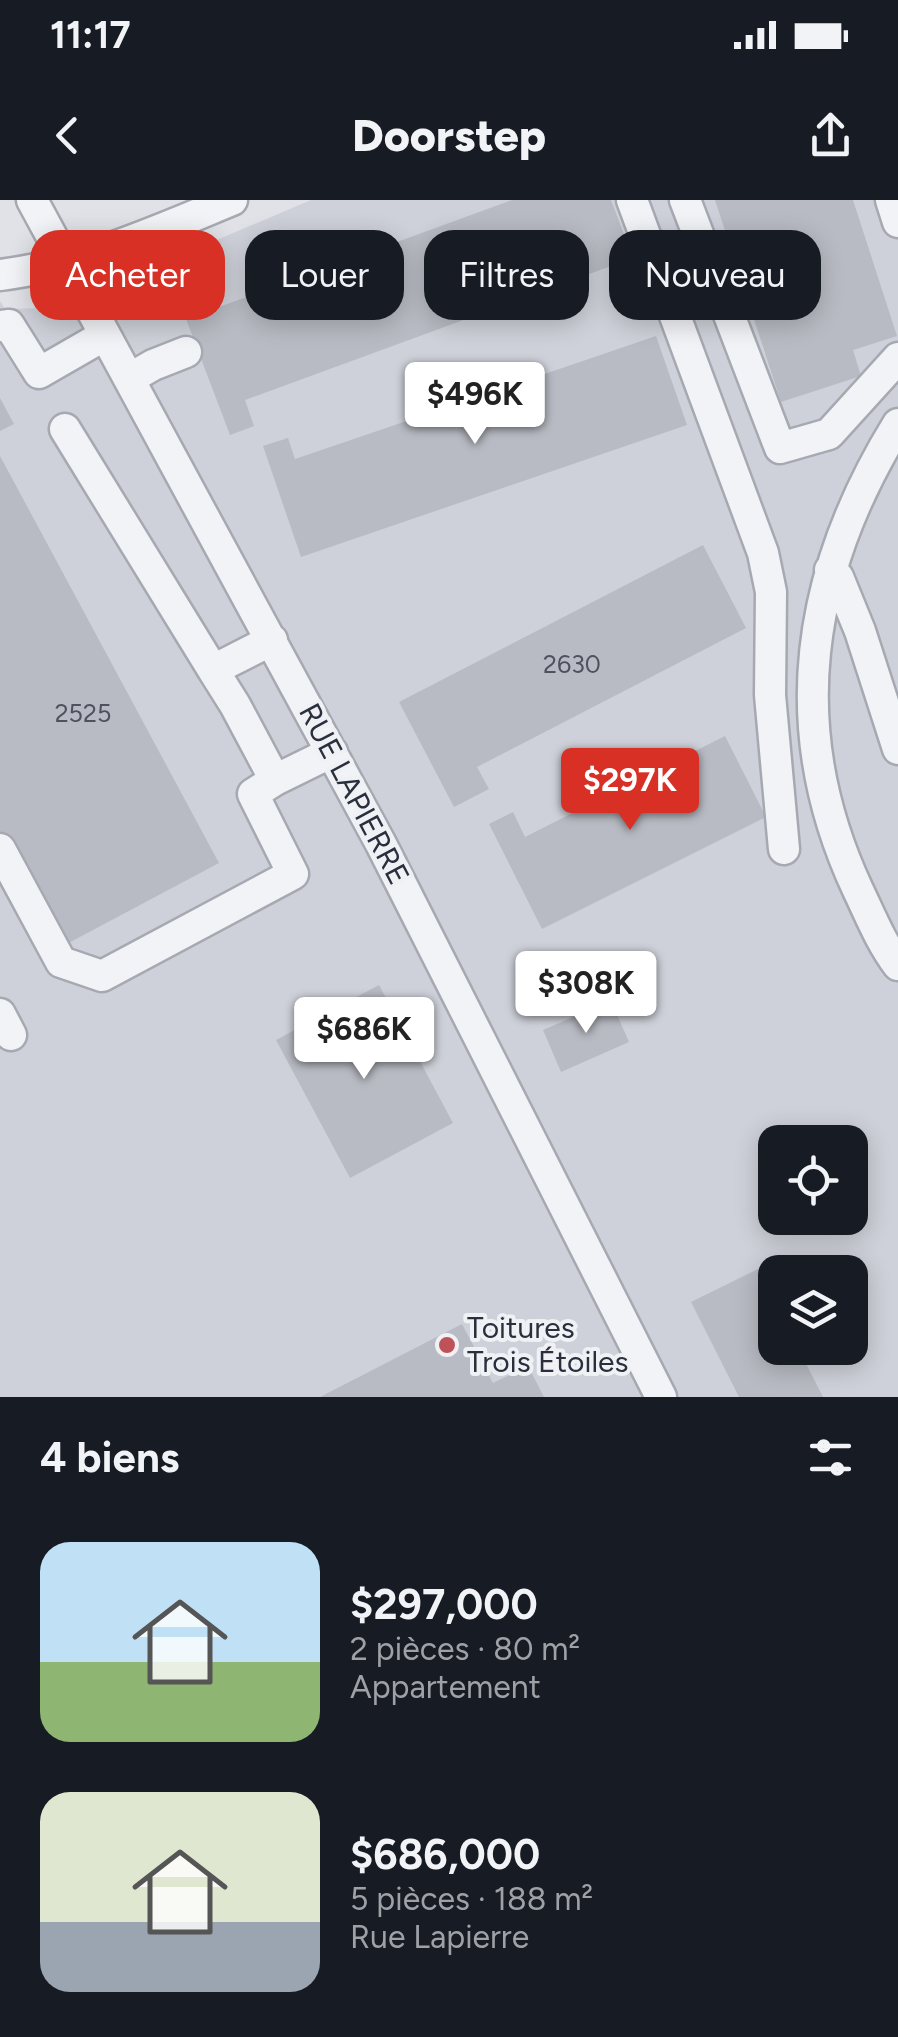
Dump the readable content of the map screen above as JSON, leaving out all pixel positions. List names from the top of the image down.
{
  "streets": {
    "street": ["RUE LAPIERRE"]
  },
  "places": ["Toitures Trois Étoiles"],
  "house_numbers": ["2630", "2525"],
  "page": {
    "status": "11:17",
    "header": "Doorstep",
    "chip": [
      "Acheter",
      "Louer",
      "Filtres",
      "Nouveau"
    ],
    "price": [
      "$496K",
      "$297K",
      "$308K",
      "$686K"
    ],
    "heading": "4 biens",
    "list": [
      {
        "name": "$297,000",
        "note": "2 pièces · 80 m² · Appartement"
      },
      {
        "name": "$686,000",
        "note": "5 pièces · 188 m² · Rue Lapierre"
      }
    ]
  }
}
